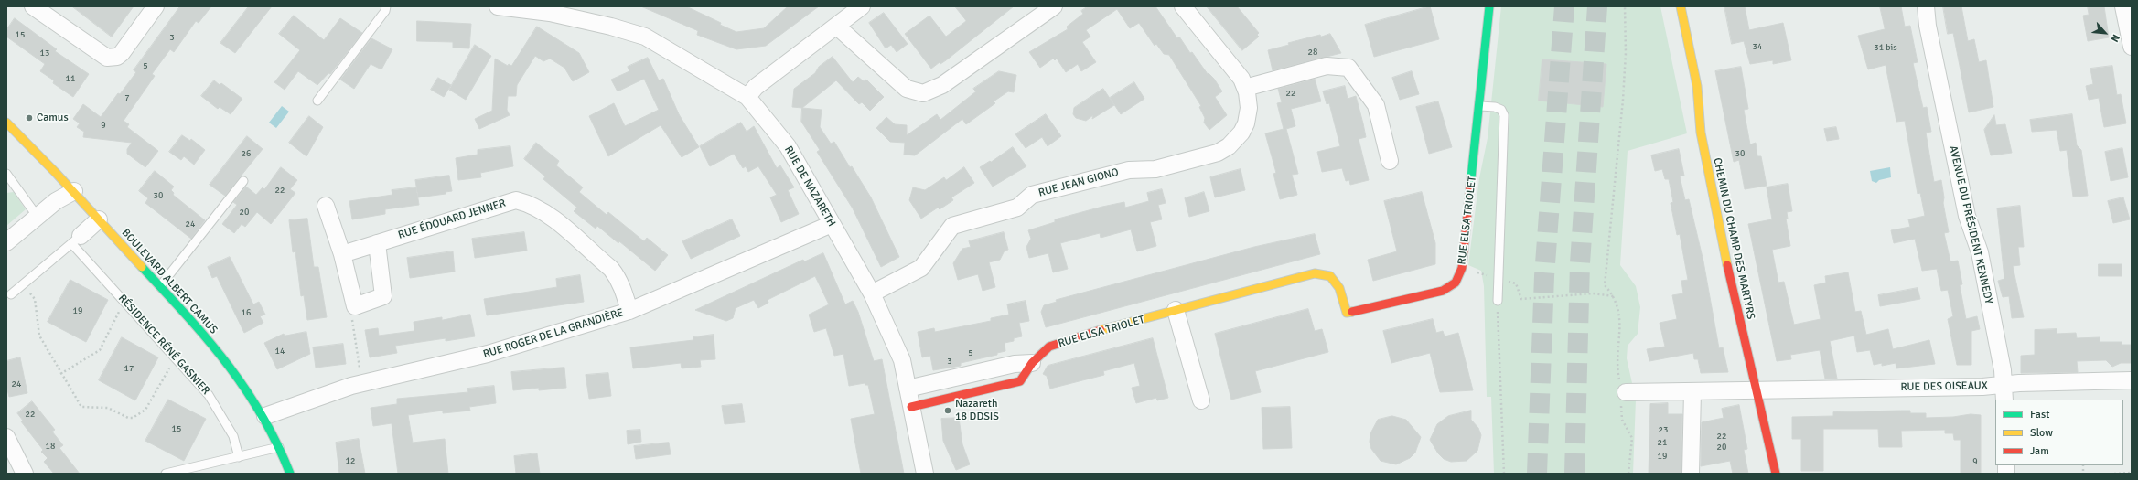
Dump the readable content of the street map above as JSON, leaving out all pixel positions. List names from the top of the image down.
{
  "streets": {
    "street": [
      "RUE JEAN GIONO",
      "RUE DE NAZARETH",
      "RUE ÉDOUARD JENNER",
      "RUE ELSA TRIOLET",
      "AVENUE DU PRÉSIDENT KENNEDY",
      "CHEMIN DU CHAMP DES MARTYRS",
      "BOULEVARD ALBERT CAMUS",
      "RUE ROGER DE LA GRANDIÈRE",
      "RUE DES OISEAUX"
    ],
    "lane": ["RÉSIDENCE RÉNÉ GASNIER"]
  },
  "crossings": [
    ["RUE JEAN GIONO", "RUE DE NAZARETH"],
    ["RUE DE NAZARETH", "RUE ELSA TRIOLET"],
    ["RUE DE NAZARETH", "RUE ROGER DE LA GRANDIÈRE"],
    ["RUE ÉDOUARD JENNER", "RUE ROGER DE LA GRANDIÈRE"],
    ["AVENUE DU PRÉSIDENT KENNEDY", "RUE DES OISEAUX"],
    ["CHEMIN DU CHAMP DES MARTYRS", "RUE DES OISEAUX"],
    ["BOULEVARD ALBERT CAMUS", "RUE ROGER DE LA GRANDIÈRE"]
  ],
  "places": ["Camus", "Nazareth 18 DDSIS"],
  "house_numbers": [
    "15",
    "3",
    "34",
    "31 bis",
    "28",
    "13",
    "5",
    "11",
    "22",
    "7",
    "9",
    "26",
    "30",
    "22",
    "30",
    "20",
    "24",
    "19",
    "16",
    "14",
    "5",
    "3",
    "17",
    "24",
    "22",
    "15",
    "23",
    "22",
    "21",
    "18",
    "20",
    "19",
    "12",
    "9"
  ],
  "legend": ["Fast", "Slow", "Jam"],
  "north": "bottom right"
}
